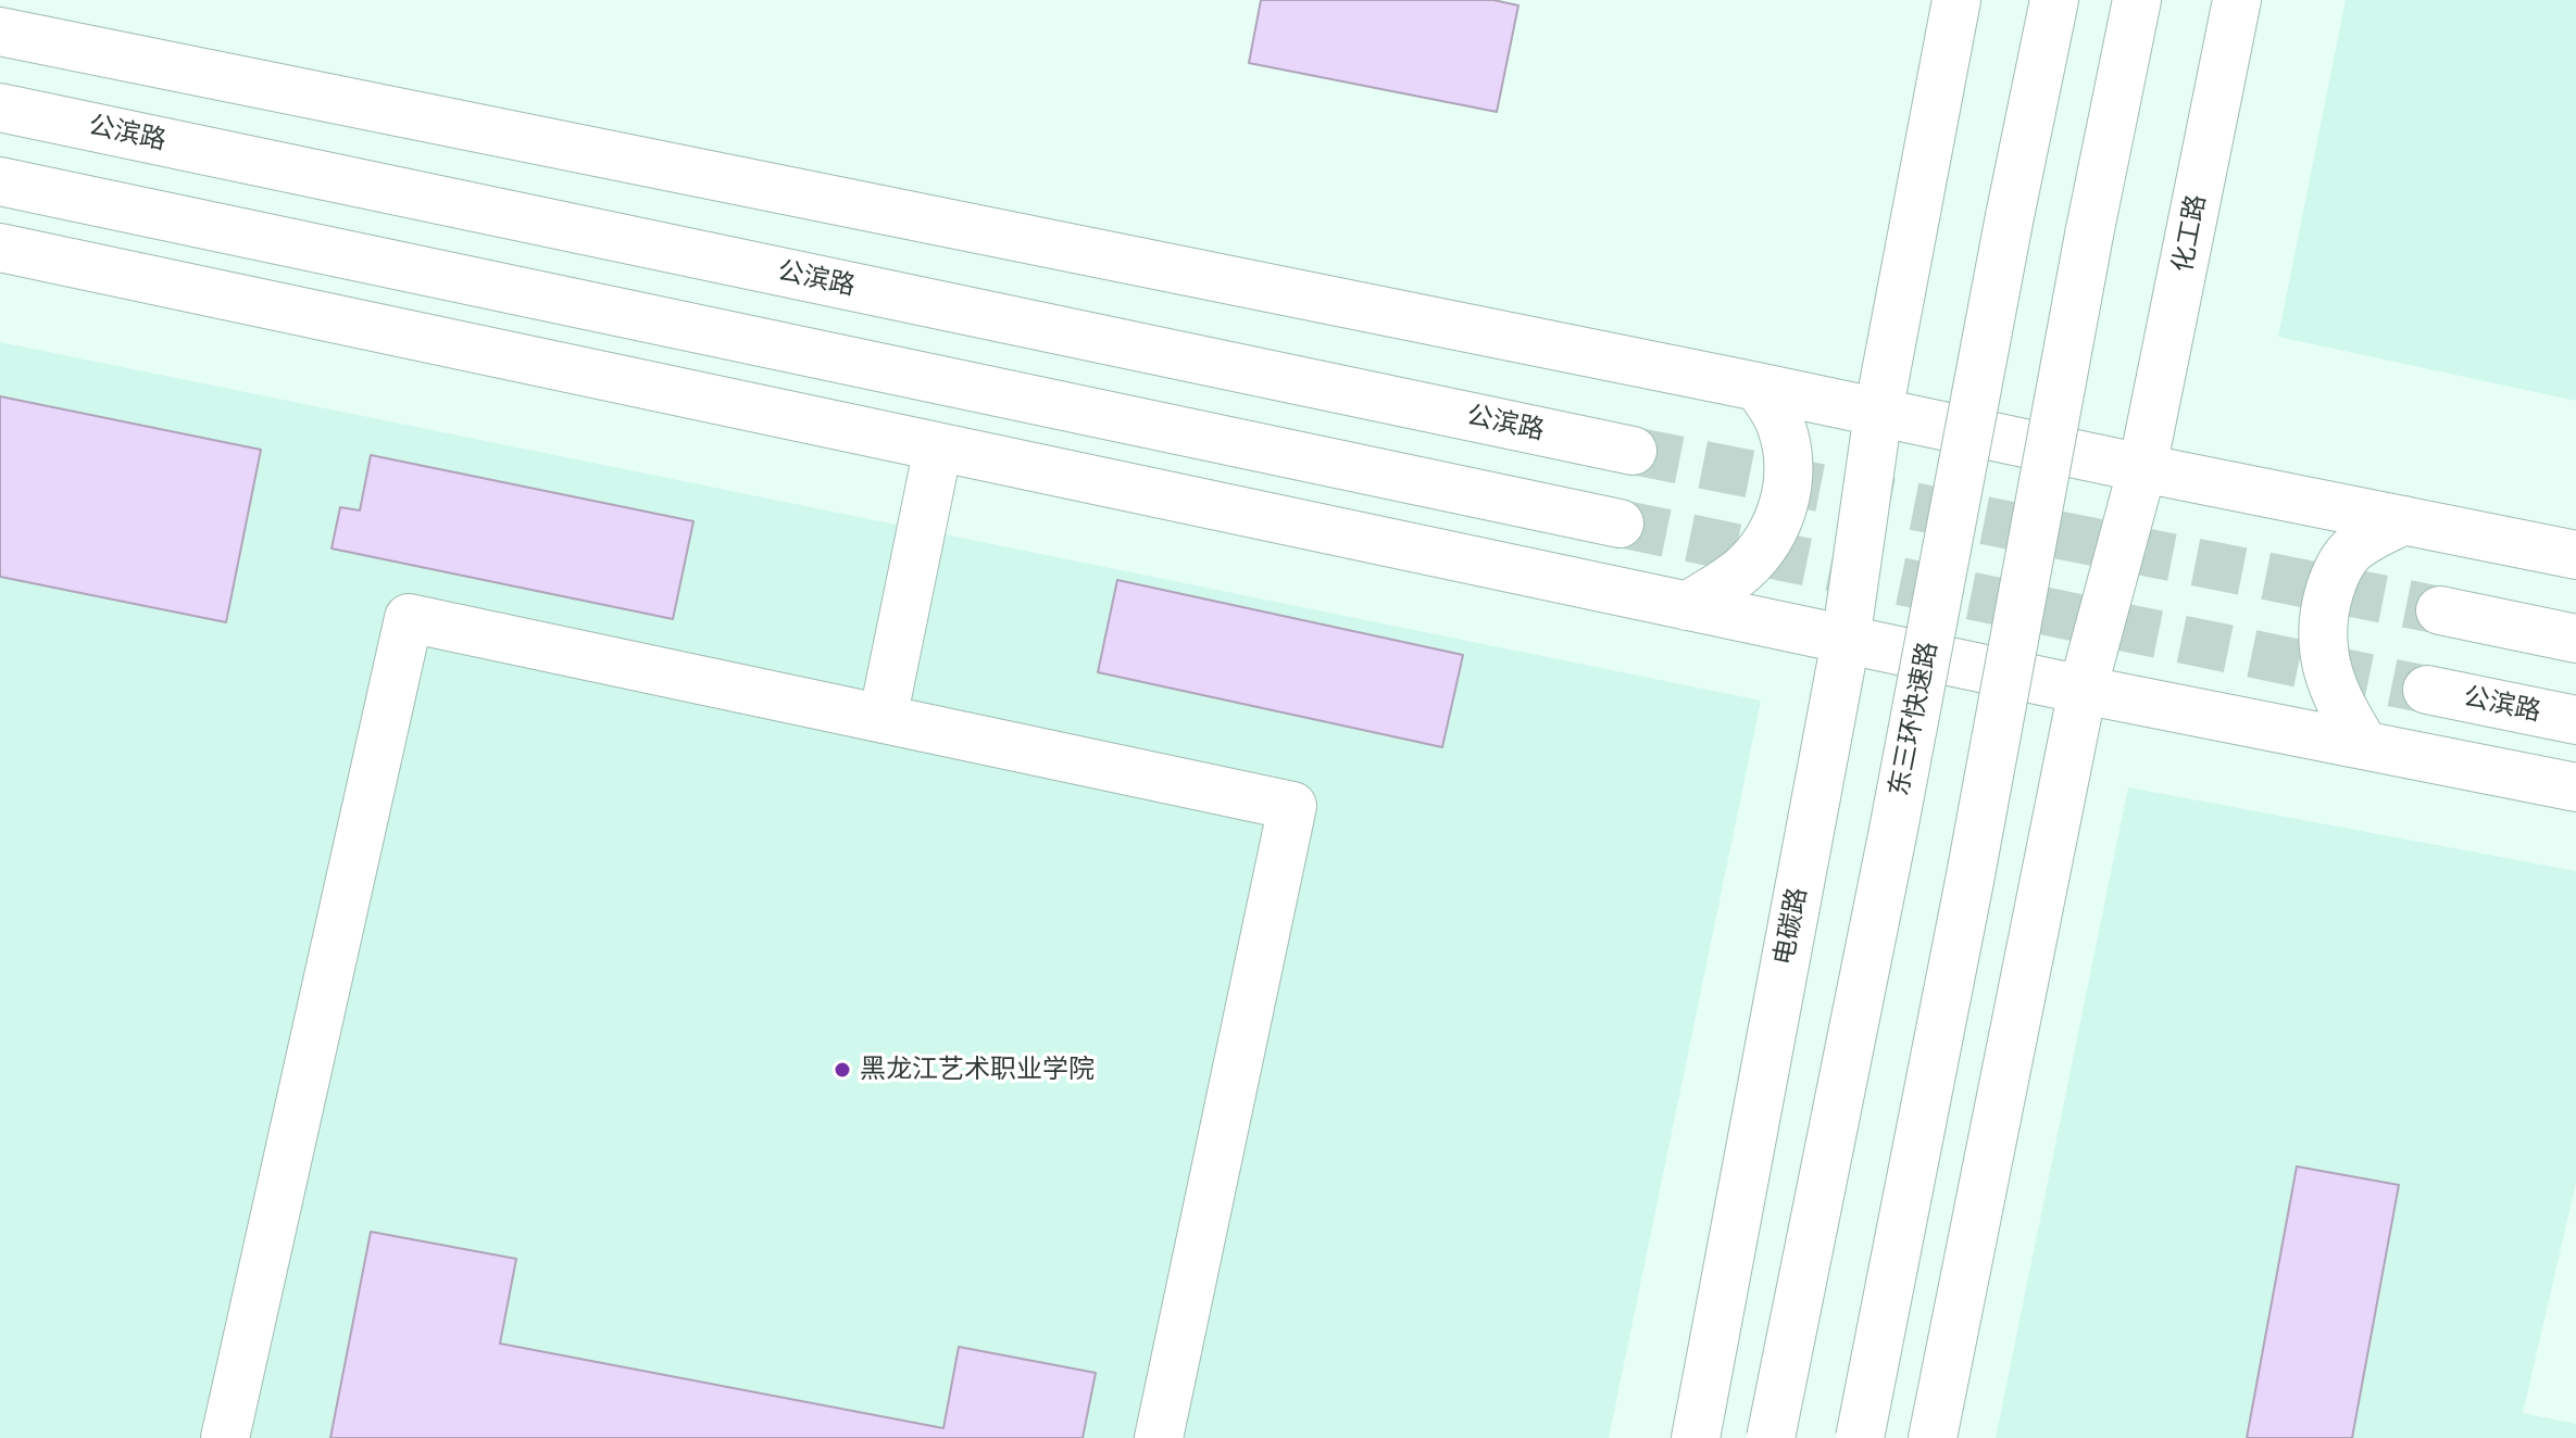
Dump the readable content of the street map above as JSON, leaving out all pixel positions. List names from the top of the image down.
{
  "streets": {
    "main road": [
      "公滨路",
      "化工路",
      "东三环快速路",
      "电碳路"
    ]
  },
  "places": ["黑龙江艺术职业学院"]
}
